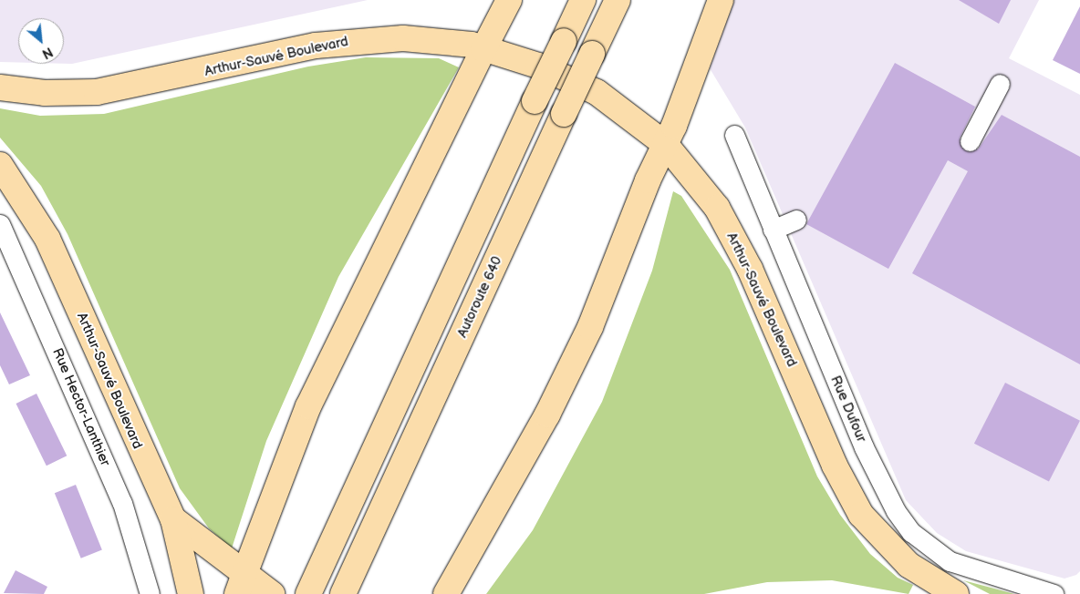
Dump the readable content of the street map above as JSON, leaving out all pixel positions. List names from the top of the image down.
{
  "streets": {
    "main road": ["Arthur-Sauvé Boulevard", "Autoroute 640"],
    "street": ["Rue Hector-Lanthier", "Rue Dufour"]
  },
  "north": "bottom right"
}
